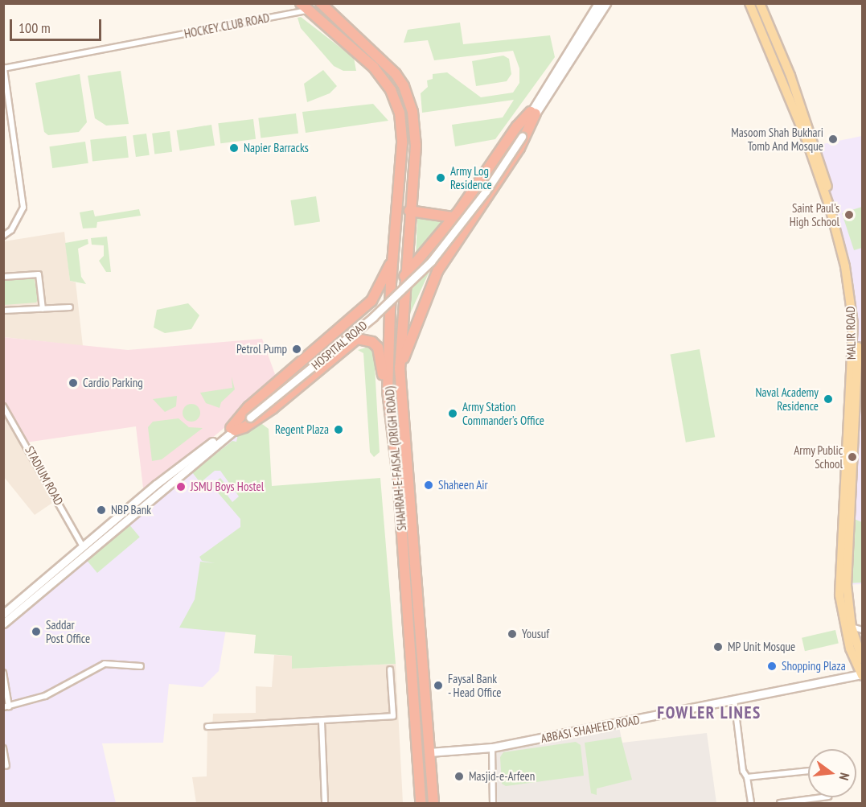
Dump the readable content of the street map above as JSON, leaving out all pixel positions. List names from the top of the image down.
{
  "streets": {
    "highway": ["SHAHRAH-E-FAISAL (DRIGH ROAD)"],
    "main road": ["MALIR ROAD", "HOSPITAL ROAD", "ABBASI SHAHEED ROAD"],
    "street": ["HOCKEY CLUB ROAD", "STADIUM ROAD"]
  },
  "crossings": [
    ["HOCKEY CLUB ROAD", "SHAHRAH-E-FAISAL (DRIGH ROAD)"],
    ["MALIR ROAD", "ABBASI SHAHEED ROAD"],
    ["HOSPITAL ROAD", "STADIUM ROAD"],
    ["SHAHRAH-E-FAISAL (DRIGH ROAD)", "ABBASI SHAHEED ROAD"]
  ],
  "districts": ["FOWLER LINES"],
  "places": [
    "Masoom Shah Bukhari Tomb And Mosque",
    "Napier Barracks",
    "Army Log Residence",
    "Saint Paul's High School",
    "Petrol Pump",
    "Cardio Parking",
    "Naval Academy Residence",
    "Army Station Commander's Office",
    "Regent Plaza",
    "Army Public School",
    "Shaheen Air",
    "JSMU Boys Hostel",
    "NBP Bank",
    "Saddar Post Office",
    "Yousuf",
    "MP Unit Mosque",
    "Shopping Plaza",
    "Faysal Bank - Head Office",
    "Masjid-e-Arfeen"
  ],
  "scale_bar": "100 m",
  "north": "right"
}
